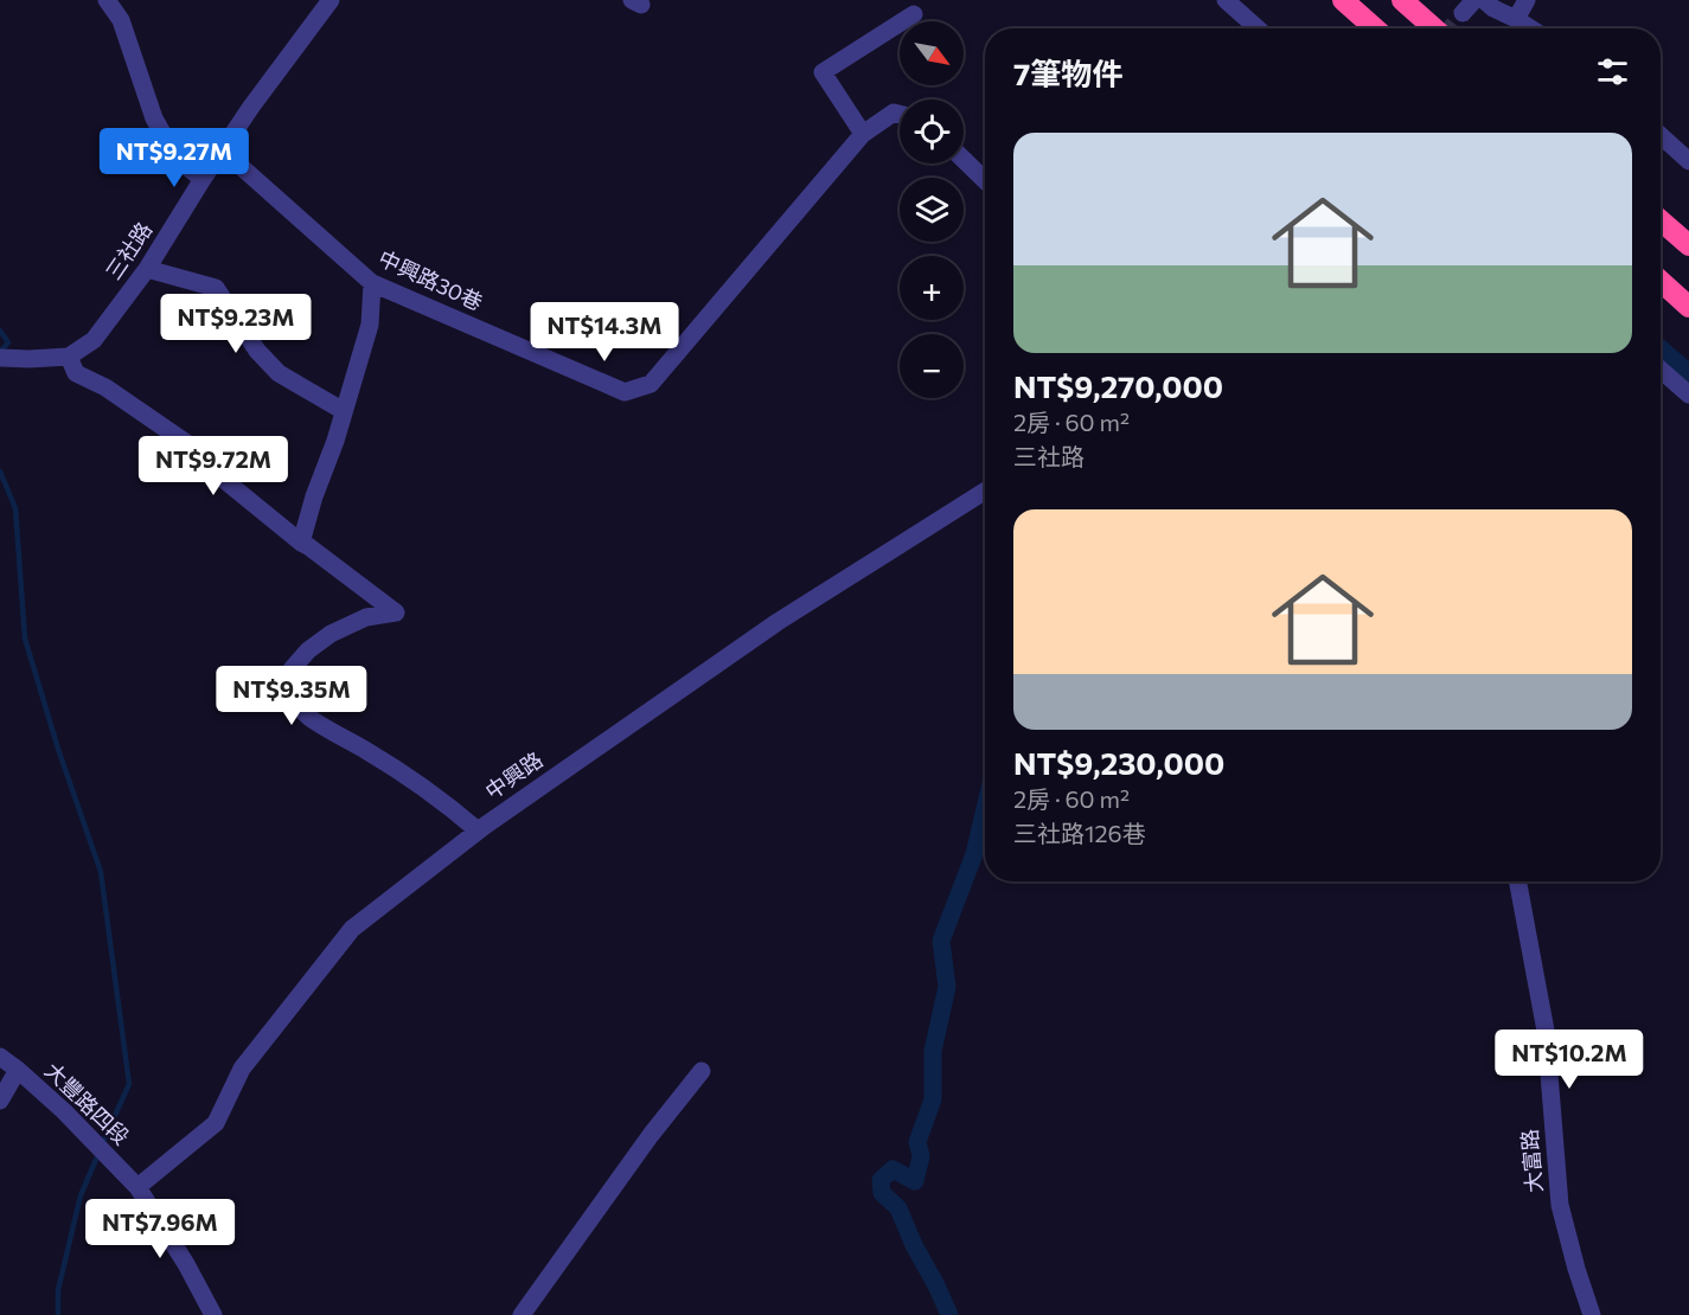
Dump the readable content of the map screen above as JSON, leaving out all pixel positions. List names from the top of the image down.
{
  "streets": {
    "street": [
      "三社路",
      "中興路30巷",
      "中興路",
      "大豐路四段",
      "大富路"
    ]
  },
  "crossings": [
    ["三社路", "中興路30巷"],
    ["中興路", "大豐路四段"]
  ],
  "north": "bottom right",
  "page": {
    "map_buttons": ["+", "−"],
    "heading": "7筆物件",
    "list": [
      {
        "name": "NT$9,270,000",
        "note": "2房 · 60 m² · 三社路"
      },
      {
        "name": "NT$9,230,000",
        "note": "2房 · 60 m² · 三社路126巷"
      }
    ],
    "price": [
      "NT$9.27M",
      "NT$9.23M",
      "NT$14.3M",
      "NT$9.72M",
      "NT$9.35M",
      "NT$10.2M",
      "NT$7.96M"
    ]
  }
}
